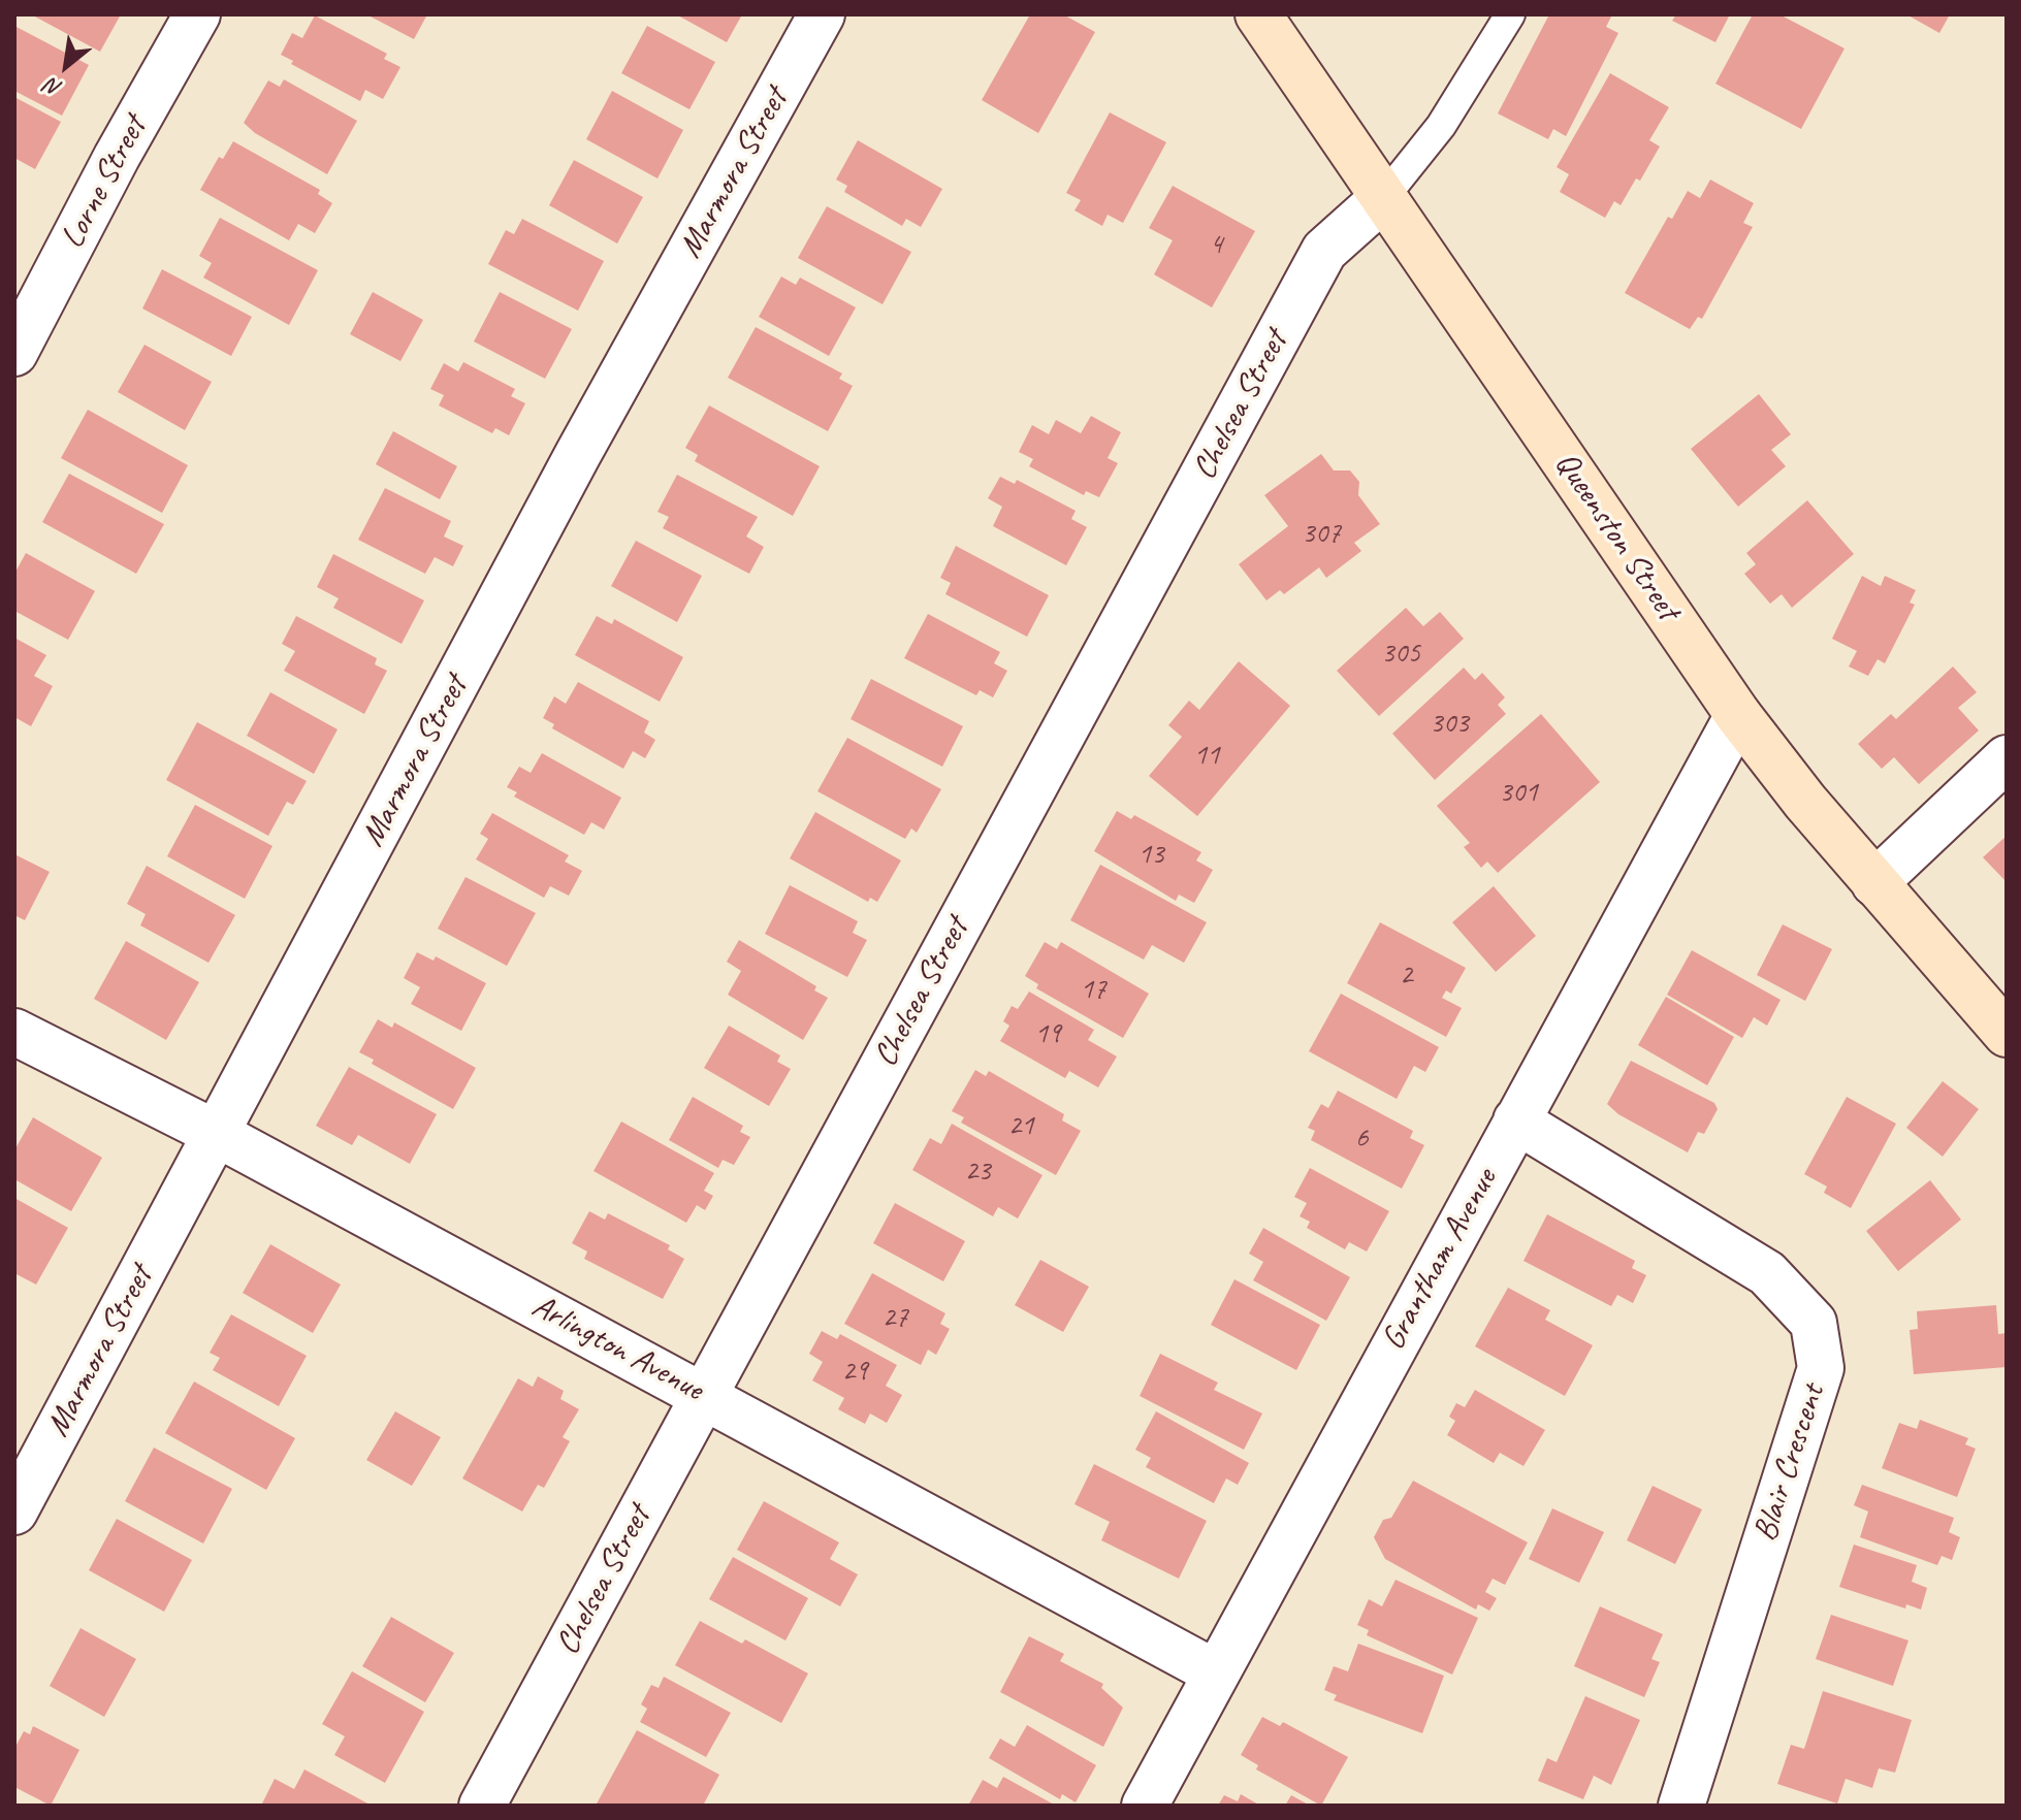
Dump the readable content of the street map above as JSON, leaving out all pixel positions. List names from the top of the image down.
{
  "streets": {
    "main road": ["Queenston Street"],
    "street": [
      "Marmora Street",
      "Lorne Street",
      "Chelsea Street",
      "Grantham Avenue",
      "Arlington Avenue",
      "Blair Crescent"
    ]
  },
  "crossings": [
    ["Marmora Street", "Arlington Avenue"],
    ["Chelsea Street", "Queenston Street"],
    ["Chelsea Street", "Arlington Avenue"],
    ["Queenston Street", "Grantham Avenue"],
    ["Grantham Avenue", "Arlington Avenue"],
    ["Grantham Avenue", "Blair Crescent"]
  ],
  "house_numbers": [
    "4",
    "307",
    "305",
    "303",
    "11",
    "301",
    "13",
    "2",
    "17",
    "19",
    "21",
    "6",
    "23",
    "27",
    "29"
  ],
  "north": "bottom left"
}
